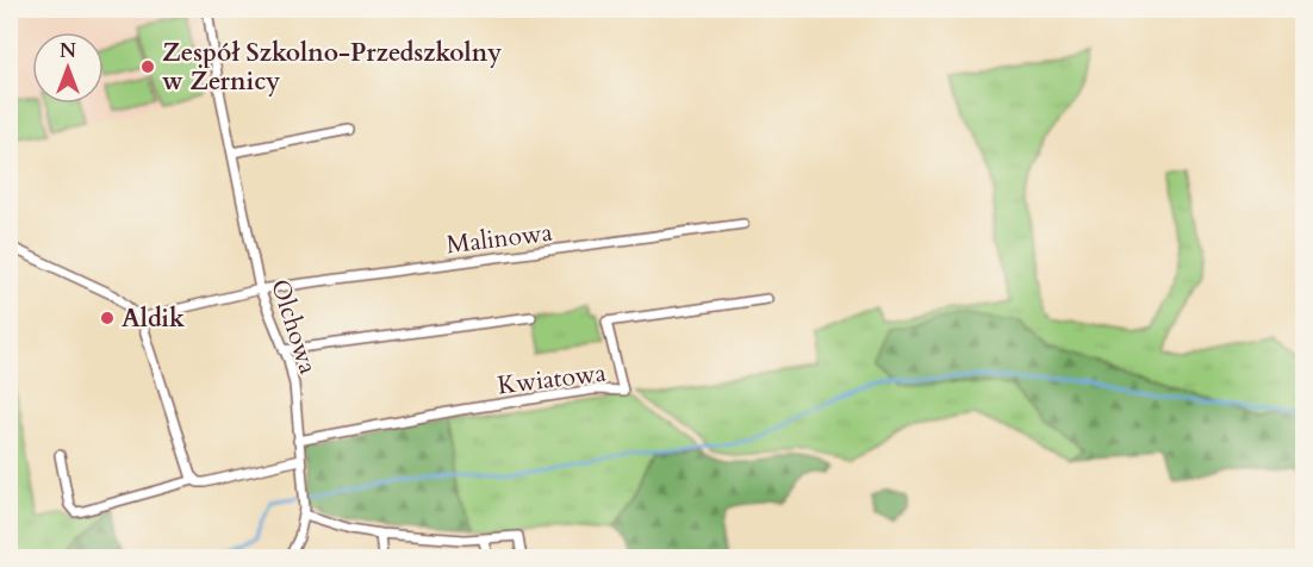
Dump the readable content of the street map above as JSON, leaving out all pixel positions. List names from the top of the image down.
{
  "streets": {
    "street": ["Malinowa", "Olchowa", "Kwiatowa"]
  },
  "crossings": [
    ["Malinowa", "Olchowa"],
    ["Olchowa", "Kwiatowa"]
  ],
  "places": ["Zespół Szkolno-Przedszkolny w Żernicy", "Aldik"],
  "north": "top"
}
